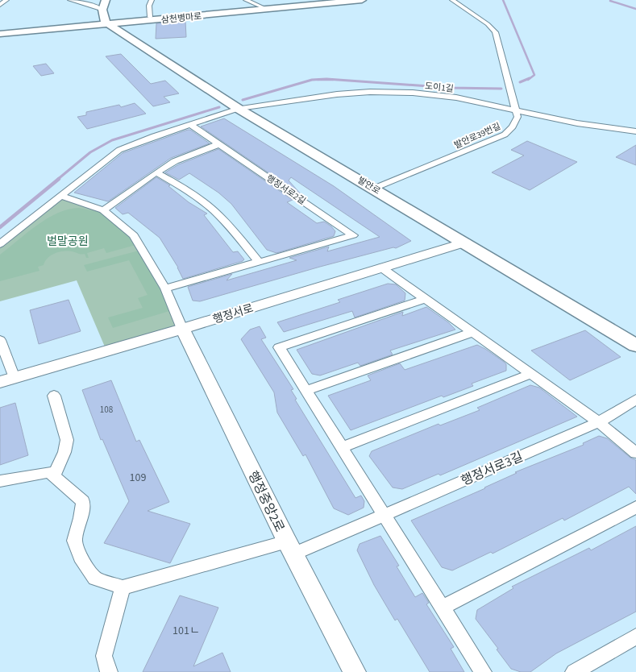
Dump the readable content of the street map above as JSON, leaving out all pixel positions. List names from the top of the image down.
{
  "streets": {
    "main road": ["삼천병마로", "발안로"],
    "street": [
      "도이1길",
      "발안로39번길",
      "행정서로2길",
      "행정서로",
      "행정서로3길",
      "행정중앙2로"
    ]
  },
  "crossings": [
    ["삼천병마로", "발안로"],
    ["도이1길", "발안로39번길"],
    ["도이1길", "발안로"],
    ["발안로39번길", "발안로"],
    ["발안로", "행정서로"],
    ["행정서로", "행정중앙2로"],
    ["행정서로3길", "행정중앙2로"]
  ],
  "parks": ["벌말공원"],
  "house_numbers": ["108", "109", "101ㄴ"]
}
